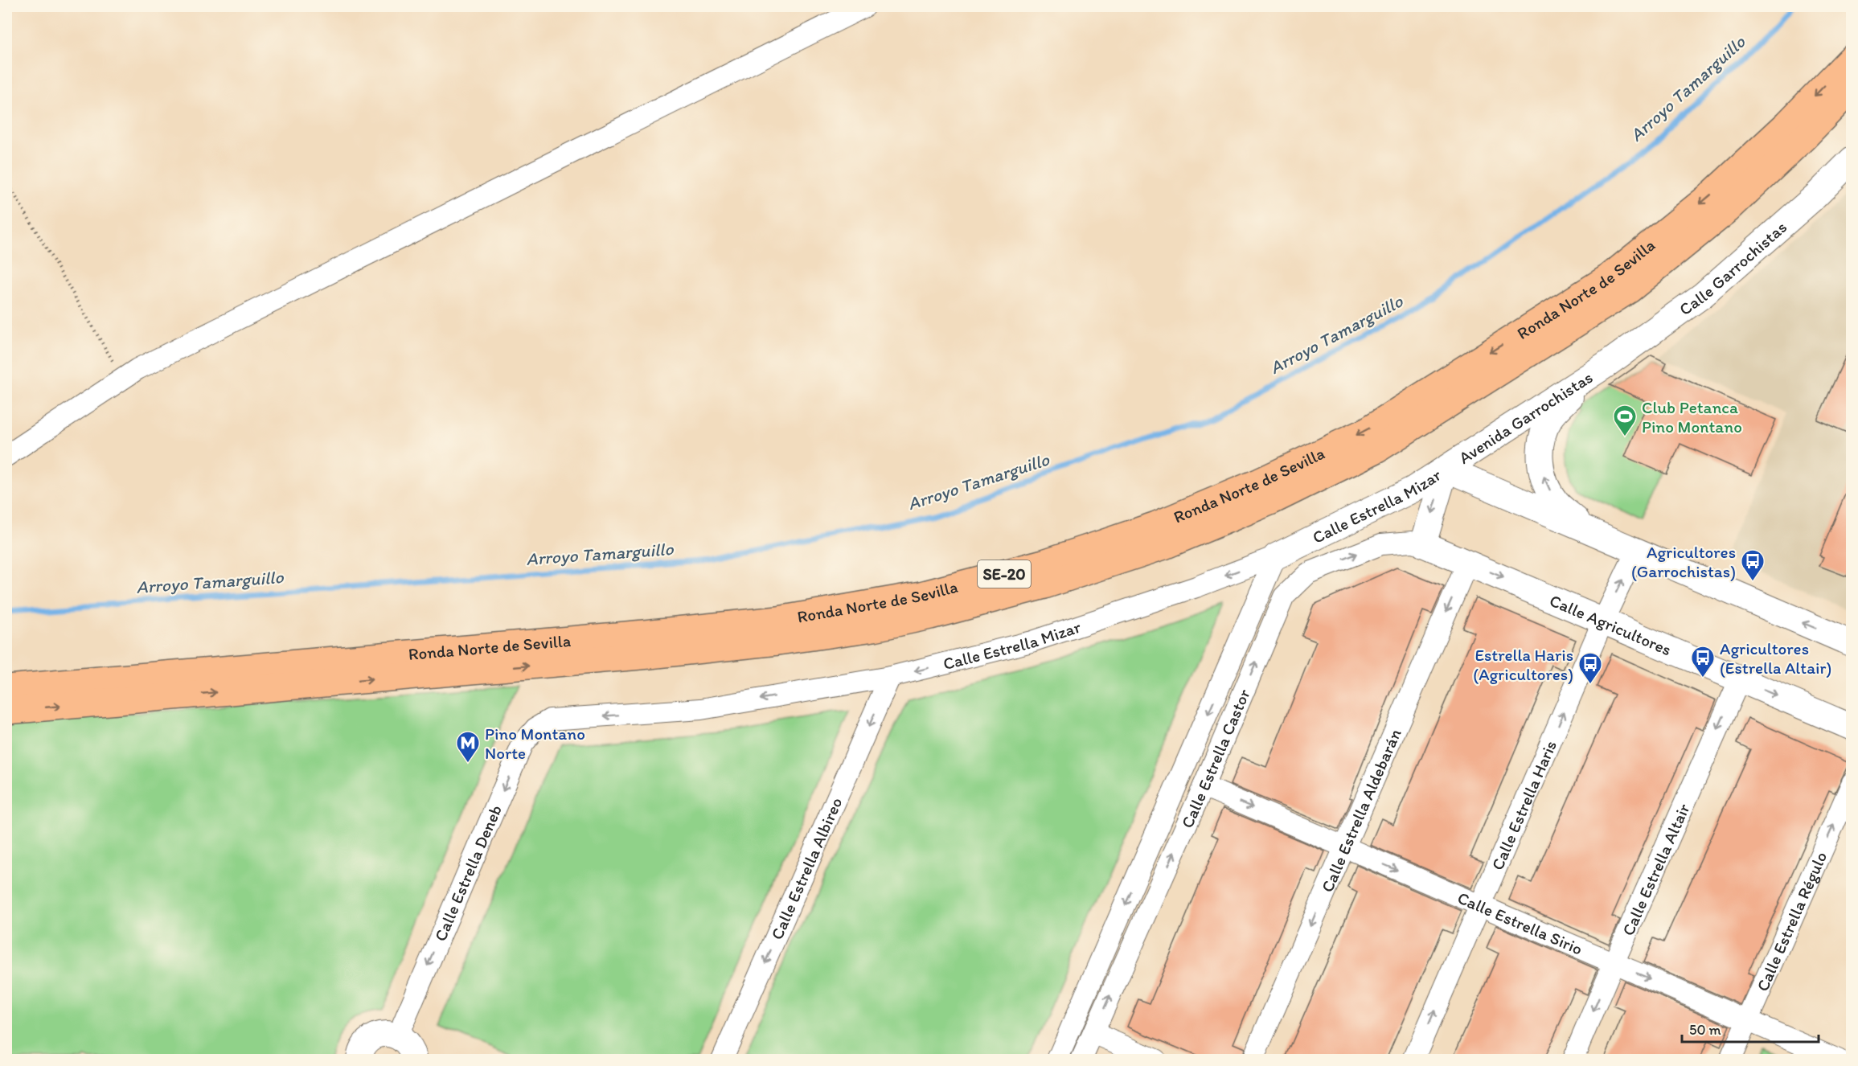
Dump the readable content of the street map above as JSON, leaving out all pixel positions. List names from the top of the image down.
{
  "streets": {
    "highway": ["Ronda Norte de Sevilla", "SE-20"],
    "street": [
      "Calle Garrochistas",
      "Avenida Garrochistas",
      "Calle Estrella Mizar",
      "Calle Agricultores",
      "Calle Estrella Castor",
      "Calle Estrella Haris",
      "Calle Estrella Aldebarán",
      "Calle Estrella Albireo",
      "Calle Estrella Altair",
      "Calle Estrella Deneb",
      "Calle Estrella Régulo",
      "Calle Estrella Sirio"
    ]
  },
  "crossings": [
    ["Calle Garrochistas", "Avenida Garrochistas"],
    ["Avenida Garrochistas", "Calle Estrella Mizar"],
    ["Calle Estrella Mizar", "Calle Estrella Castor"],
    ["Calle Estrella Mizar", "Calle Estrella Albireo"],
    ["Calle Estrella Mizar", "Calle Estrella Deneb"],
    ["Calle Agricultores", "Calle Estrella Castor"],
    ["Calle Agricultores", "Calle Estrella Haris"],
    ["Calle Agricultores", "Calle Estrella Aldebarán"],
    ["Calle Agricultores", "Calle Estrella Altair"],
    ["Calle Estrella Castor", "Calle Estrella Sirio"],
    ["Calle Estrella Haris", "Calle Estrella Sirio"],
    ["Calle Estrella Aldebarán", "Calle Estrella Sirio"],
    ["Calle Estrella Altair", "Calle Estrella Sirio"],
    ["Calle Estrella Régulo", "Calle Estrella Sirio"]
  ],
  "one_way": [
    "Calle Estrella Mizar",
    "Calle Estrella Haris",
    "Calle Estrella Aldebarán",
    "Calle Estrella Albireo",
    "Calle Estrella Altair",
    "Calle Estrella Deneb",
    "Calle Estrella Régulo",
    "Calle Estrella Sirio"
  ],
  "water": ["Arroyo Tamarguillo"],
  "places": {
    "sports": ["Club Petanca Pino Montano"],
    "bus stop": ["Agricultores (Garrochistas)", "Agricultores (Estrella Altair)", "Estrella Haris (Agricultores)"],
    "metro station": ["Pino Montano Norte"]
  },
  "scale_bar": "50 m"
}
